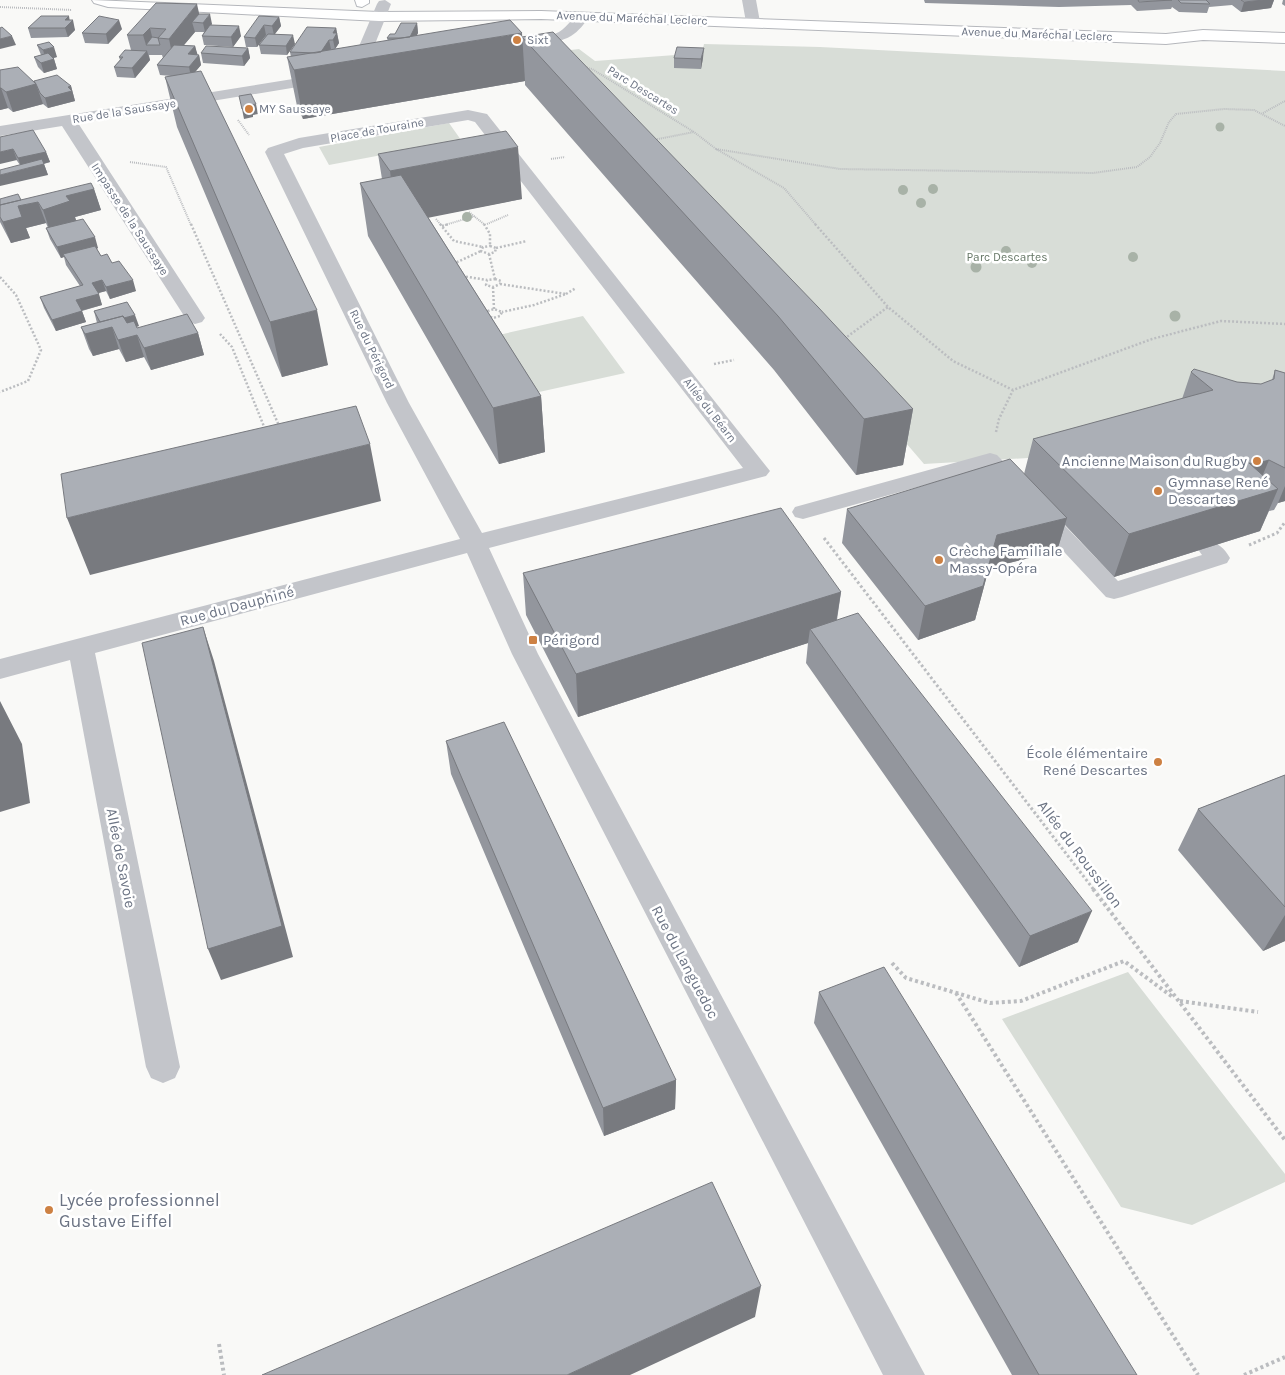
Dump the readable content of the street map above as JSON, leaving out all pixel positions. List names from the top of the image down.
{
  "streets": {
    "main road": ["Avenue du Maréchal Leclerc"],
    "street": [
      "Rue de la Saussaye",
      "Place de Touraine",
      "Impasse de la Saussaye",
      "Rue du Périgord",
      "Allée du Béarn",
      "Rue du Dauphiné",
      "Allée de Savoie",
      "Rue du Languedoc"
    ],
    "path": ["Parc Descartes", "Allée du Roussillon"]
  },
  "crossings": [
    ["Avenue du Maréchal Leclerc", "Rue de la Saussaye"],
    ["Rue de la Saussaye", "Impasse de la Saussaye"],
    ["Place de Touraine", "Rue du Périgord"],
    ["Place de Touraine", "Allée du Béarn"],
    ["Rue du Périgord", "Allée du Béarn"],
    ["Rue du Périgord", "Rue du Dauphiné"],
    ["Rue du Périgord", "Rue du Languedoc"],
    ["Allée du Béarn", "Rue du Dauphiné"],
    ["Allée du Béarn", "Rue du Languedoc"],
    ["Rue du Dauphiné", "Allée de Savoie"],
    ["Rue du Dauphiné", "Rue du Languedoc"]
  ],
  "parks": ["Parc Descartes"],
  "places": {
    "other": [
      "Sixt",
      "MY Saussaye",
      "Ancienne Maison du Rugby",
      "Gymnase René Descartes",
      "Crèche Familiale Massy-Opéra",
      "École élémentaire René Descartes",
      "Lycée professionnel Gustave Eiffel"
    ],
    "transit": ["Périgord"]
  }
}
